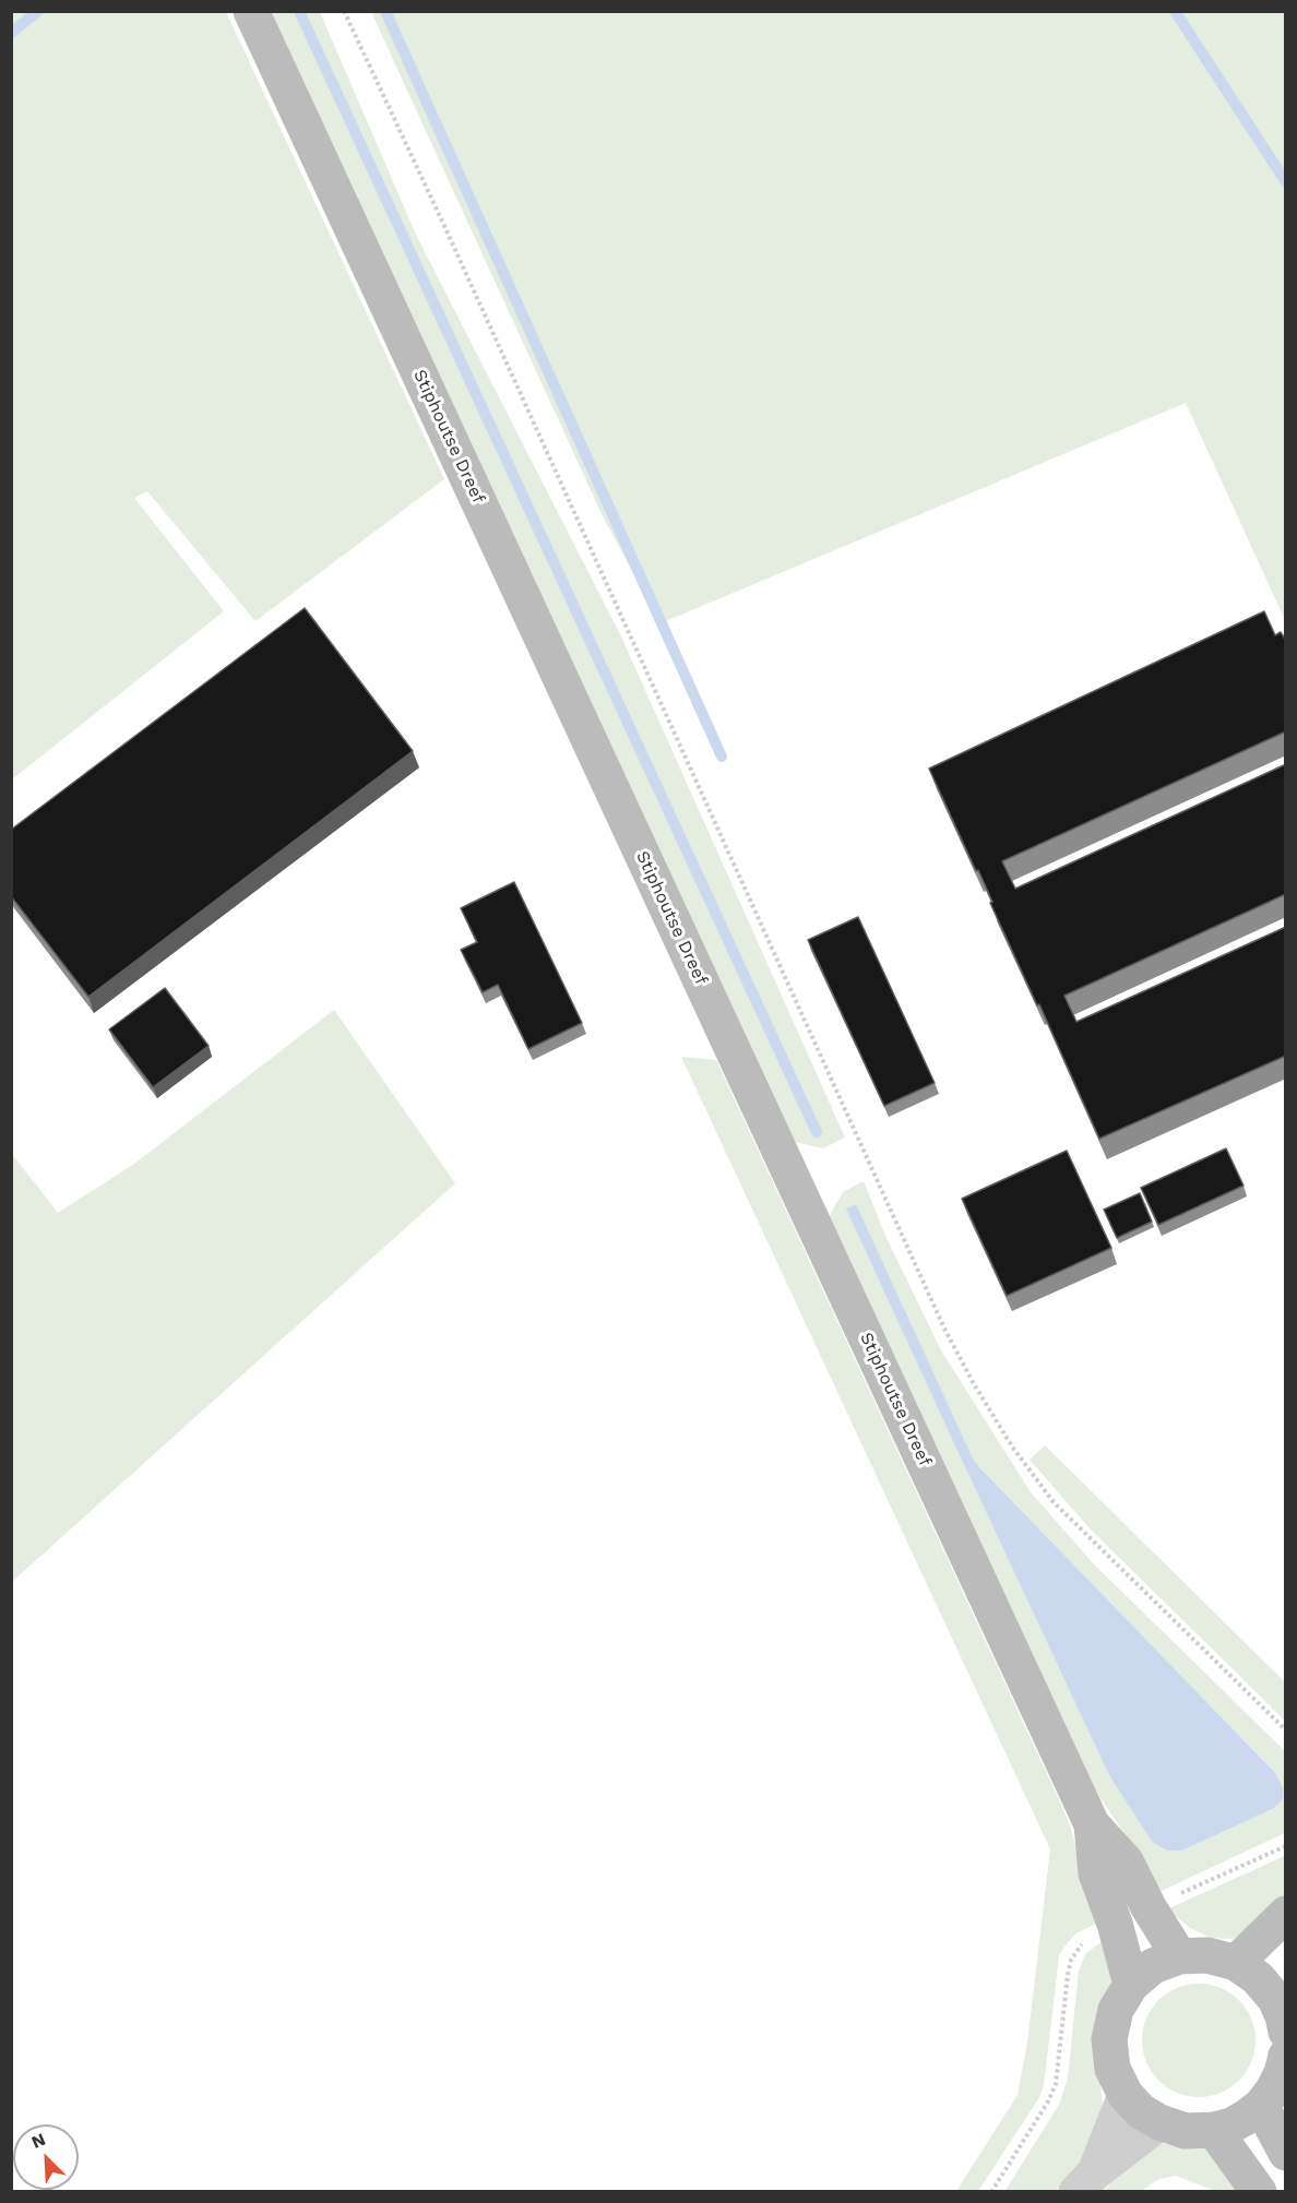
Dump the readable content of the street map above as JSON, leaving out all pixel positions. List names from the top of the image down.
{
  "streets": {
    "main road": ["Stiphoutse Dreef"]
  },
  "north": "top left"
}
